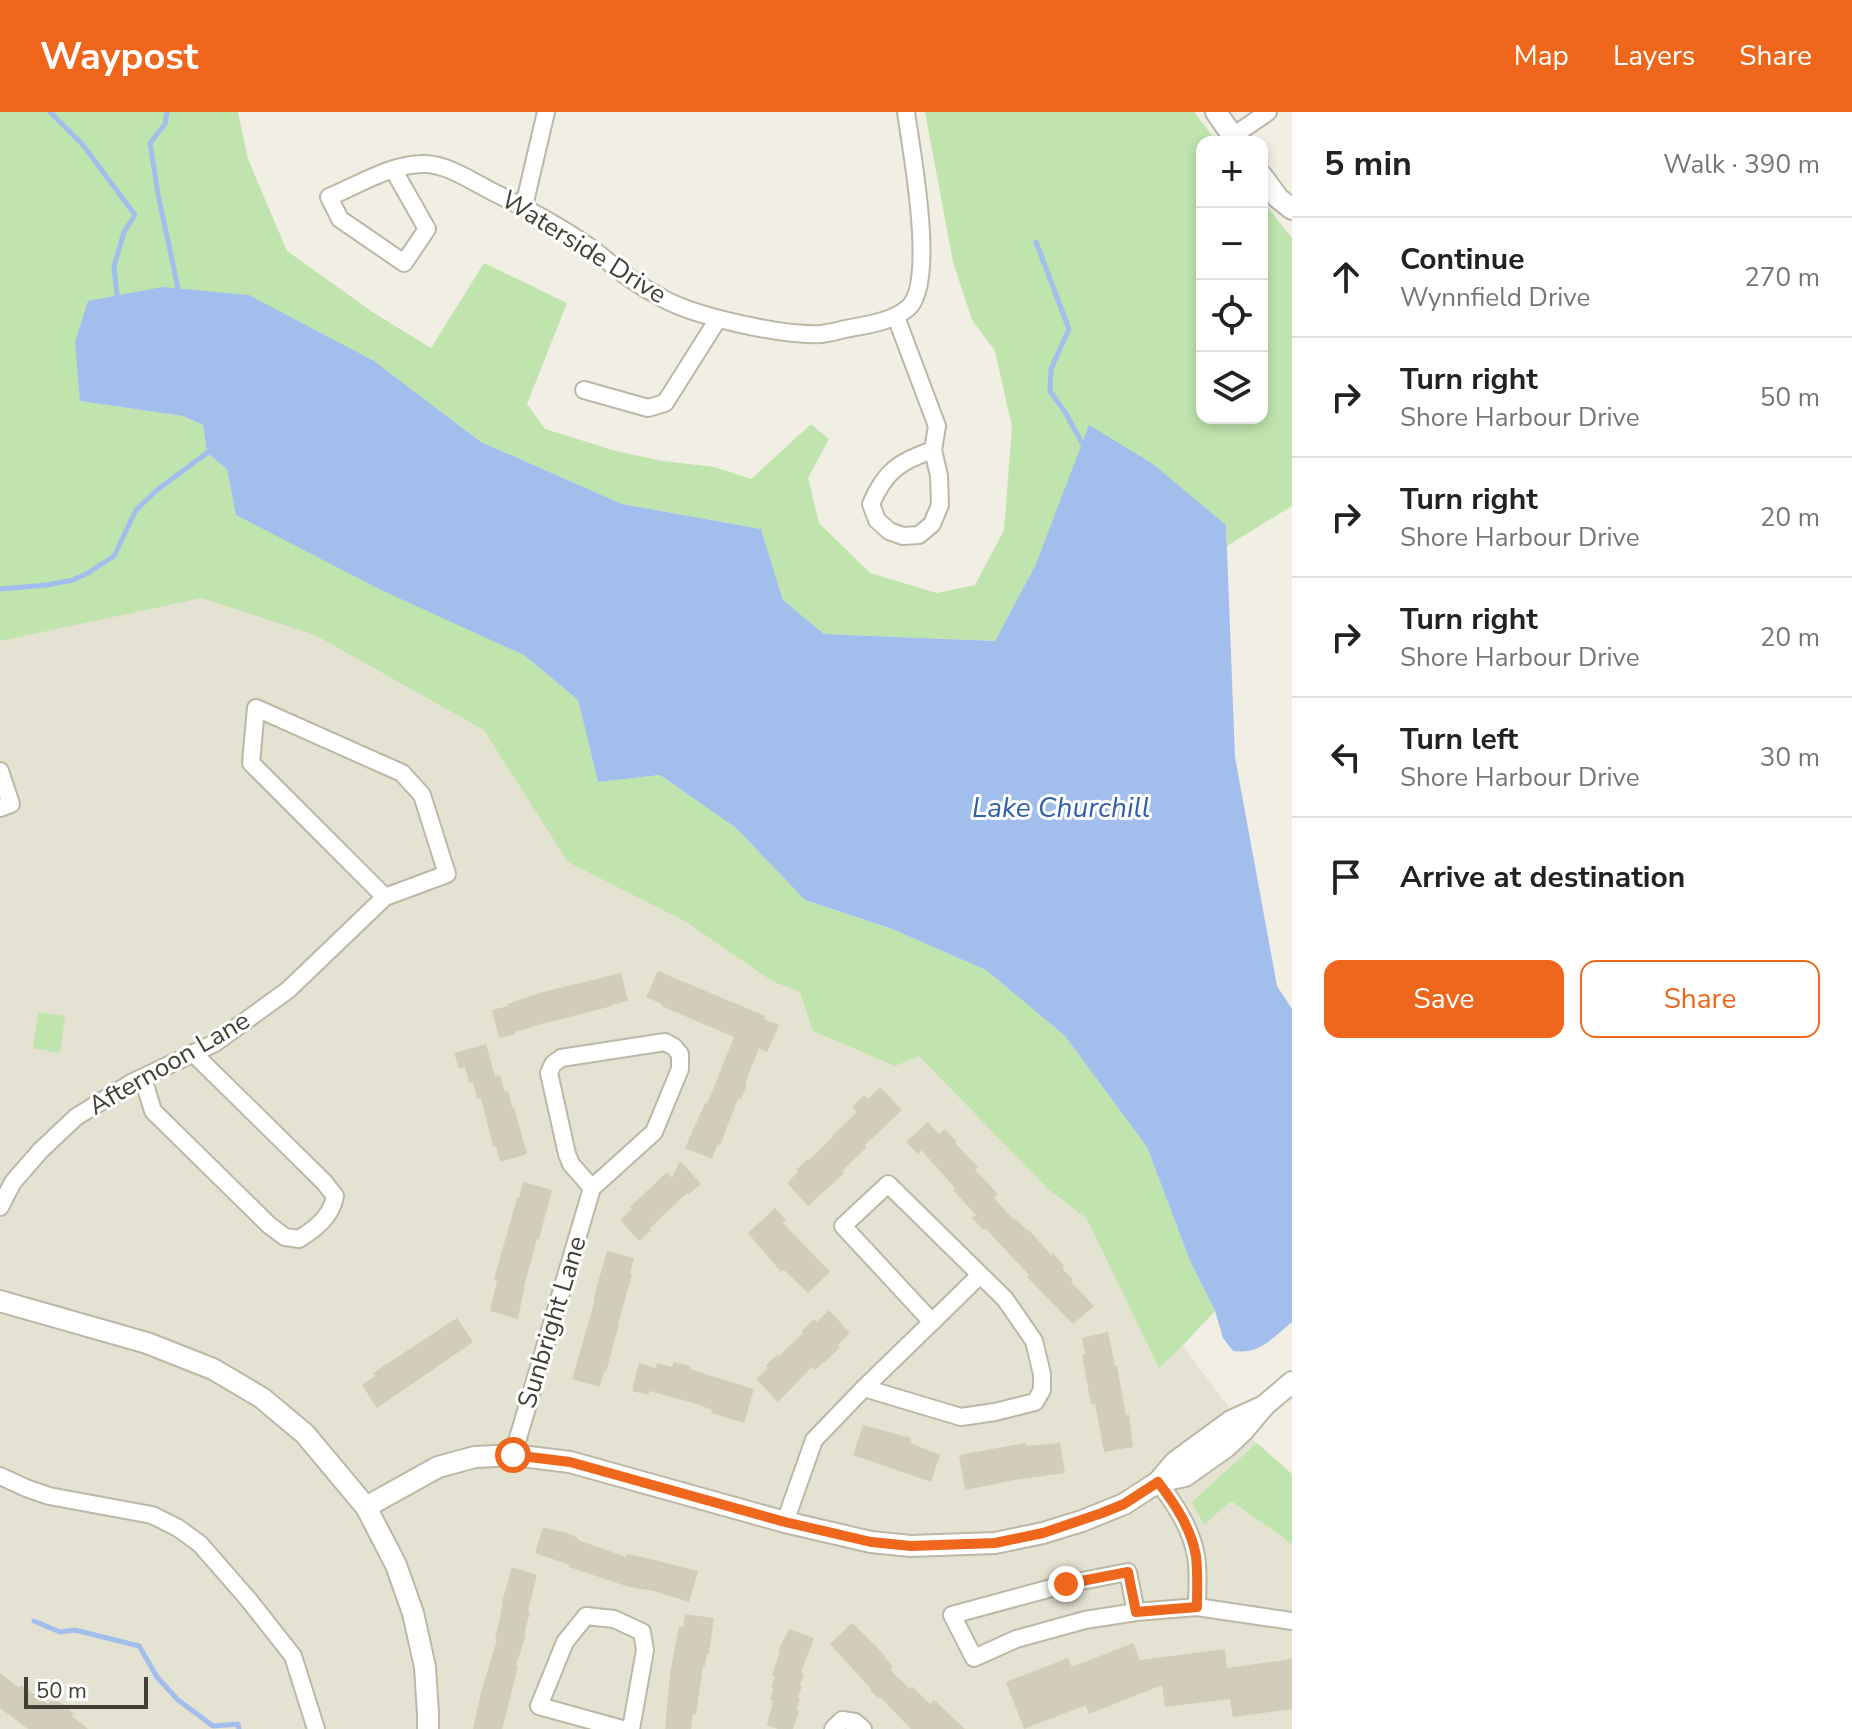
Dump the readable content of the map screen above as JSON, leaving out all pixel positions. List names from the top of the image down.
{
  "streets": {
    "street": ["Waterside Drive", "Afternoon Lane", "Sunbright Lane"]
  },
  "water": ["Lake Churchill"],
  "scale_bar": "50 m",
  "page": {
    "header": "Waypost",
    "nav": ["Map", "Layers", "Share"],
    "heading": ["5 min", "Walk · 390 m"],
    "map_buttons": ["+", "−"],
    "list": [
      ["Continue", "Wynnfield Drive", "270 m"],
      ["Turn right", "Shore Harbour Drive", "50 m"],
      ["Turn right", "Shore Harbour Drive", "20 m"],
      ["Turn right", "Shore Harbour Drive", "20 m"],
      ["Turn left", "Shore Harbour Drive", "30 m"],
      "Arrive at destination"
    ],
    "buttons": ["Save", "Share"],
    "scale": "50 m"
  }
}
